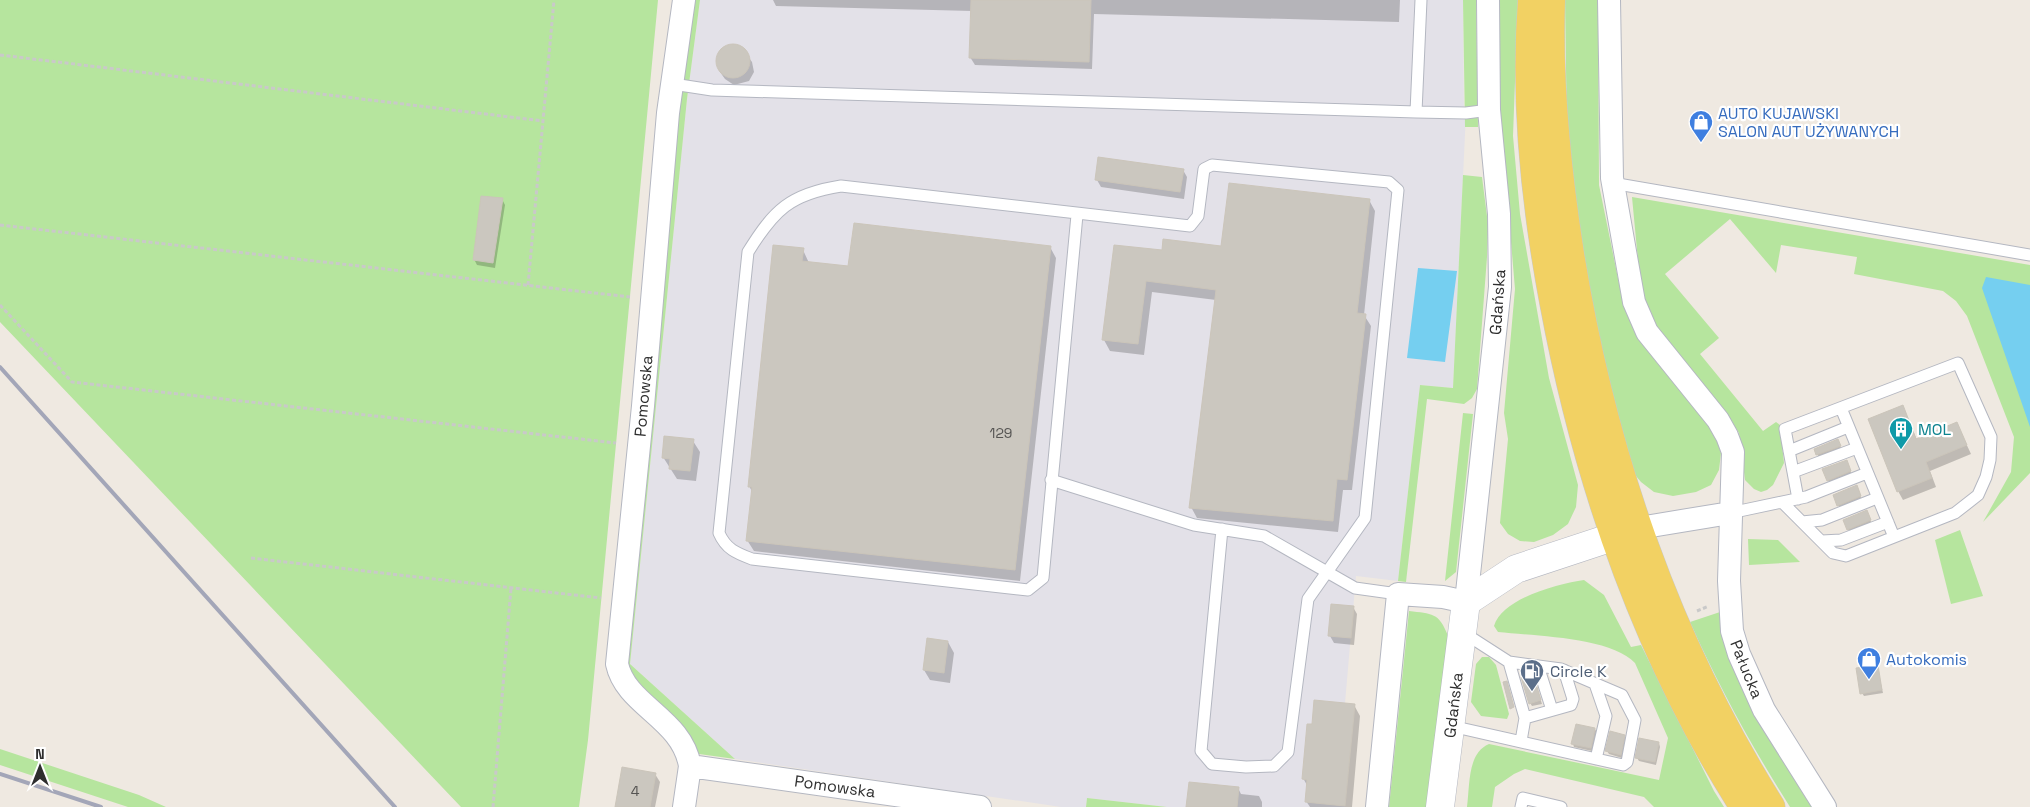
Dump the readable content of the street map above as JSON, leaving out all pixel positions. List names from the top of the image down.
{
  "streets": {
    "street": ["Gdańska", "Pomowska", "Pałucka"]
  },
  "places": {
    "shop": ["AUTO KUJAWSKI SALON AUT UŻYWANYCH", "Autokomis"],
    "building": ["MOL"],
    "fuel station": ["Circle K"]
  },
  "house_numbers": ["129", "4"],
  "north": "top"
}
